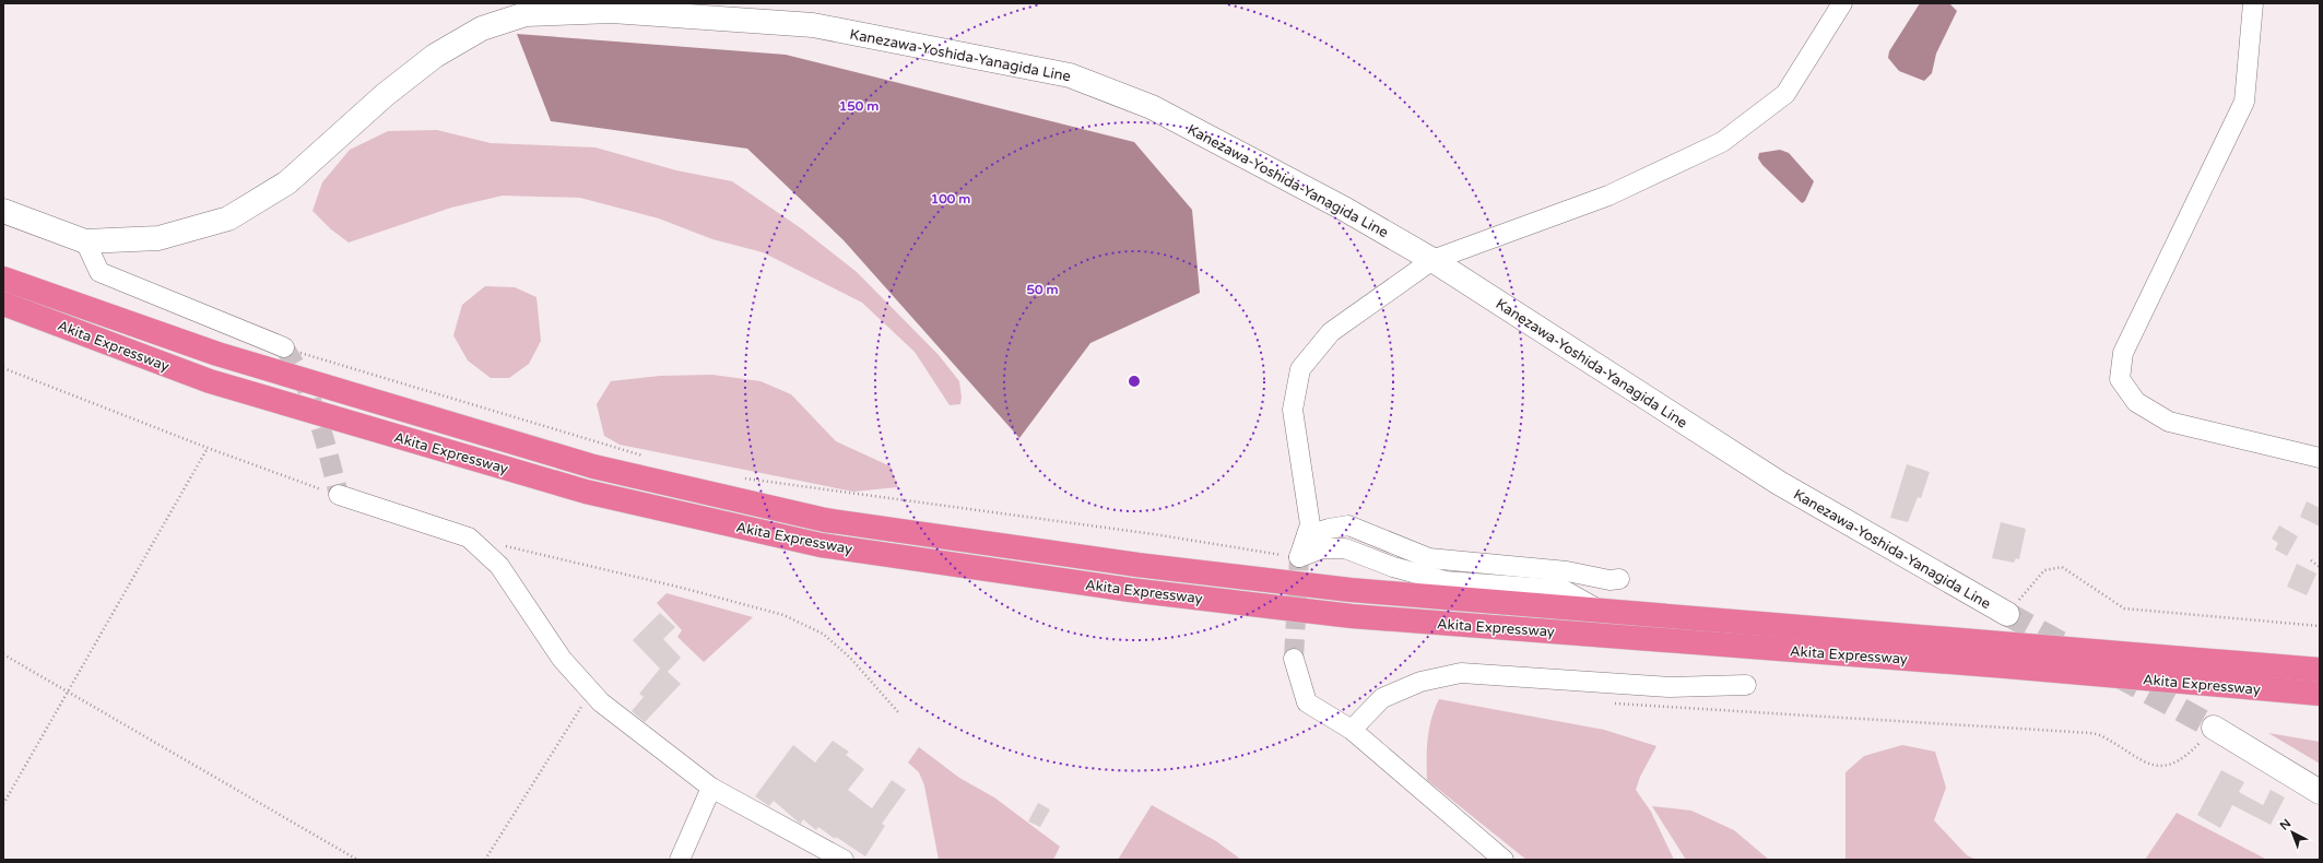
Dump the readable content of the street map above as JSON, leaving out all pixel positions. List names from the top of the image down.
{
  "streets": {
    "highway": ["Akita Expressway"],
    "main road": ["Kanezawa-Yoshida-Yanagida Line"]
  },
  "north": "top left",
  "rings": ["150 m", "100 m", "50 m"]
}
